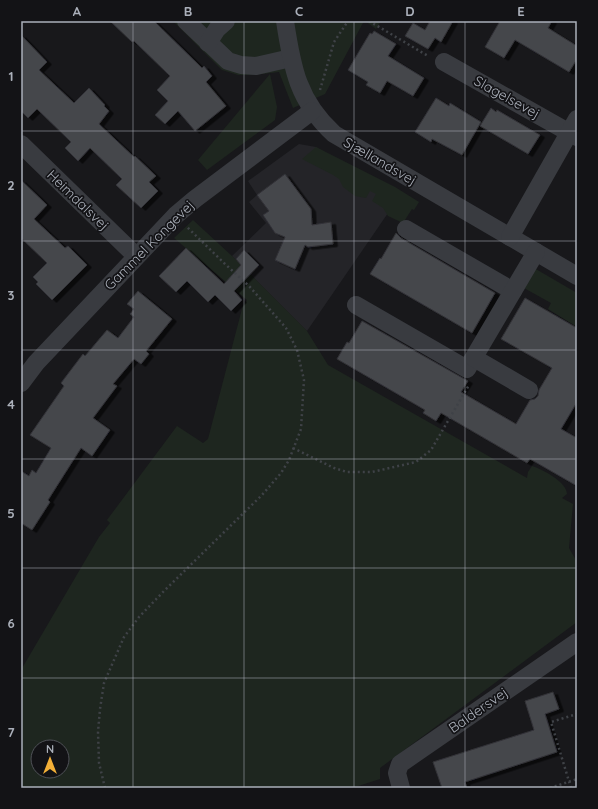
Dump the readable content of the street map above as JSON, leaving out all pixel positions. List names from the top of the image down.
{
  "streets": {
    "street": [
      "Slagelsevej",
      "Sjællandsvej",
      "Heimdalsvej",
      "Gammel Kongevej",
      "Baldersvej"
    ]
  },
  "crossings": [
    ["Slagelsevej", "Sjællandsvej"],
    ["Sjællandsvej", "Gammel Kongevej"],
    ["Heimdalsvej", "Gammel Kongevej"]
  ],
  "north": "top",
  "grid": {
    "columns": [
      "A",
      "B",
      "C",
      "D",
      "E"
    ],
    "rows": [
      "1",
      "2",
      "3",
      "4",
      "5",
      "6",
      "7"
    ]
  }
}
